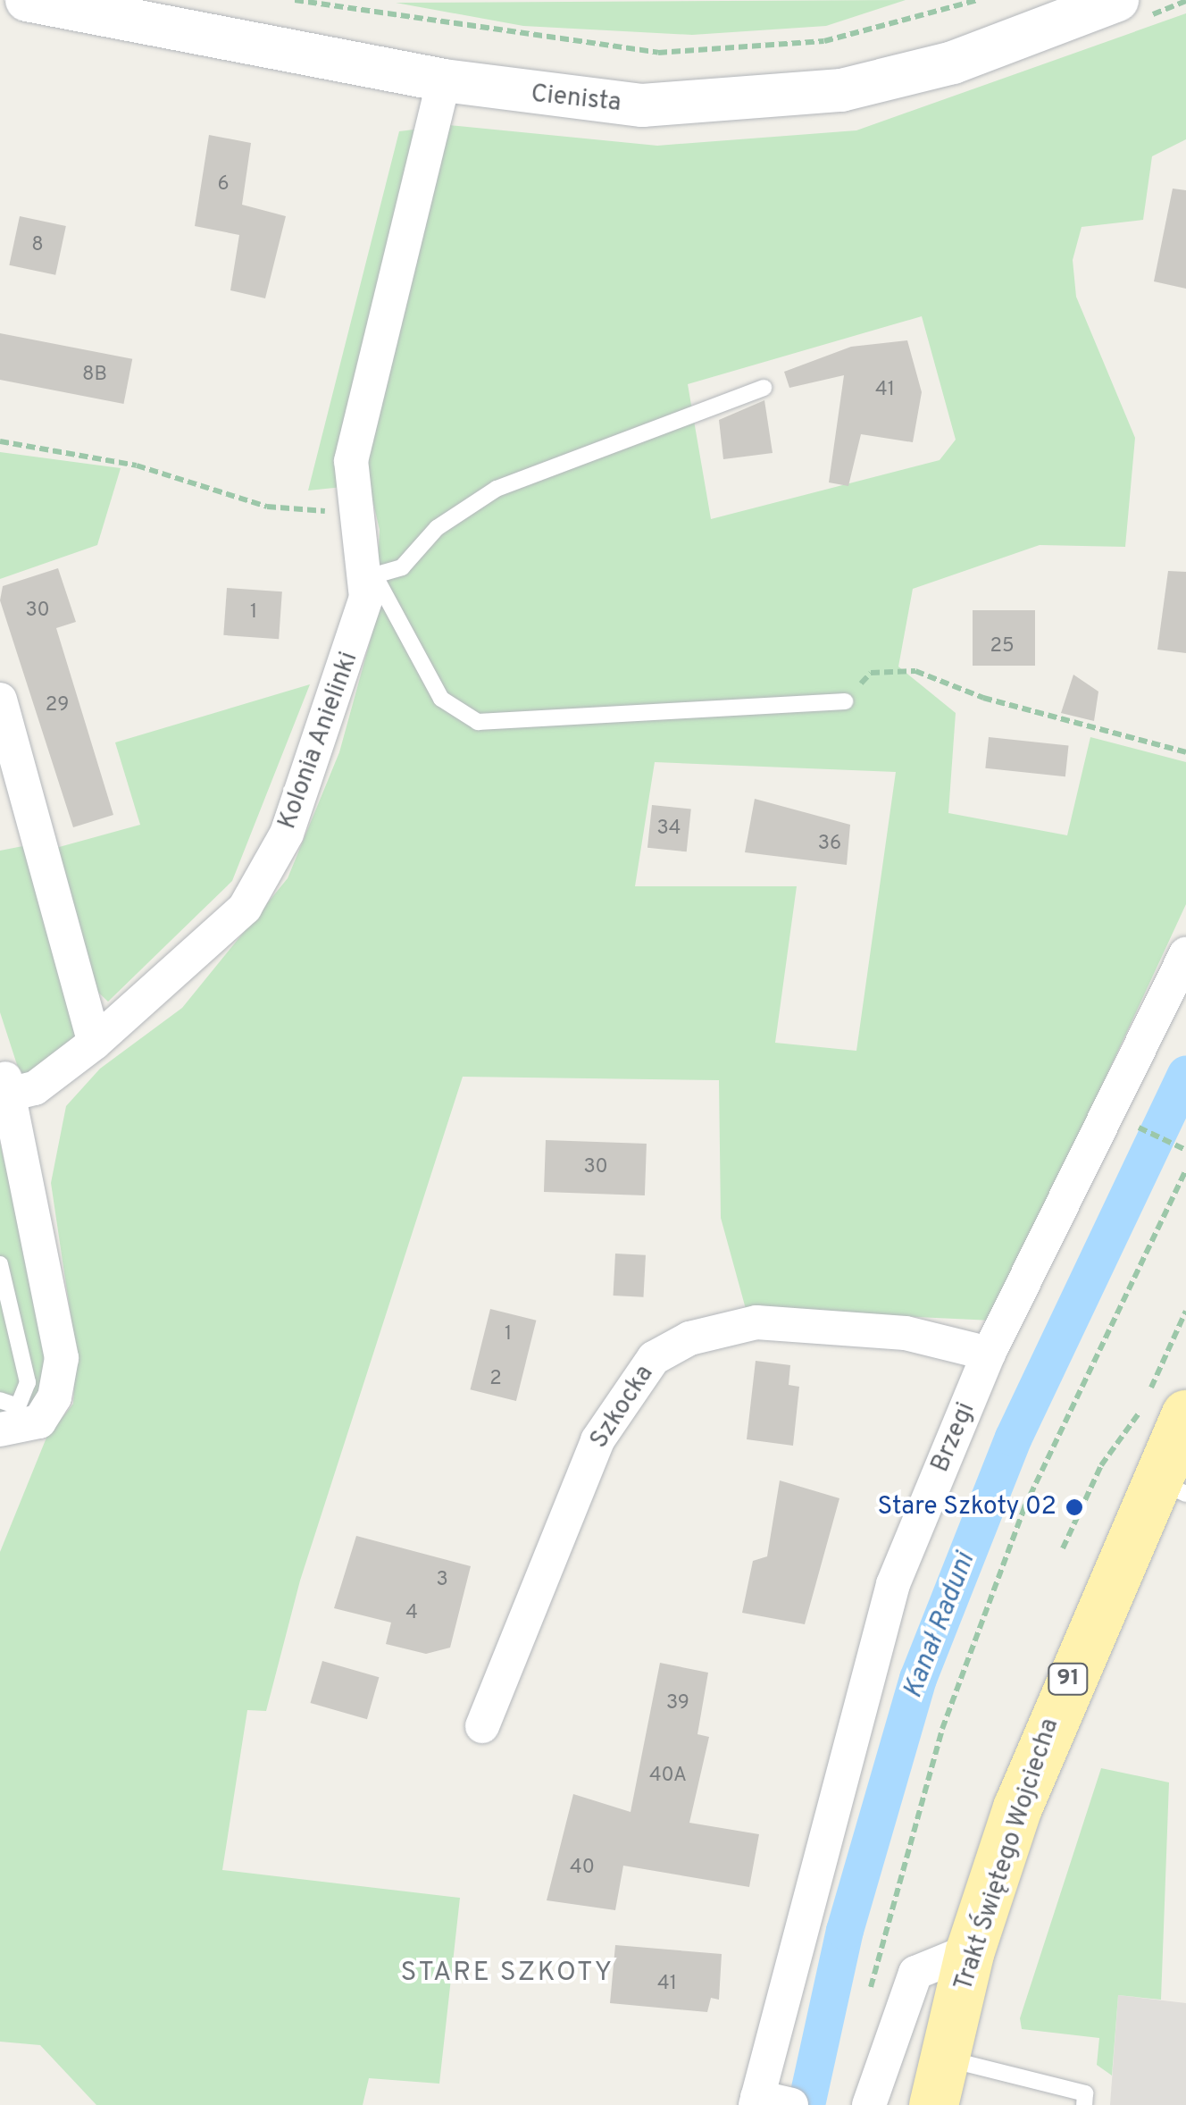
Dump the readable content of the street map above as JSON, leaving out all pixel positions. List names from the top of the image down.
{
  "streets": {
    "main road": ["91", "Trakt Świętego Wojciecha"],
    "street": [
      "Cienista",
      "Kolonia Anielinki",
      "Szkocka",
      "Brzegi"
    ]
  },
  "crossings": [
    ["Cienista", "Kolonia Anielinki"],
    ["Szkocka", "Brzegi"]
  ],
  "districts": ["STARE SZKOTY"],
  "water": ["Kanał Raduni"],
  "places": ["Stare Szkoty 02"],
  "house_numbers": [
    "6",
    "8",
    "8B",
    "41",
    "30",
    "1",
    "25",
    "29",
    "34",
    "36",
    "30",
    "1",
    "2",
    "3",
    "4",
    "39",
    "40A",
    "40",
    "41"
  ]
}
